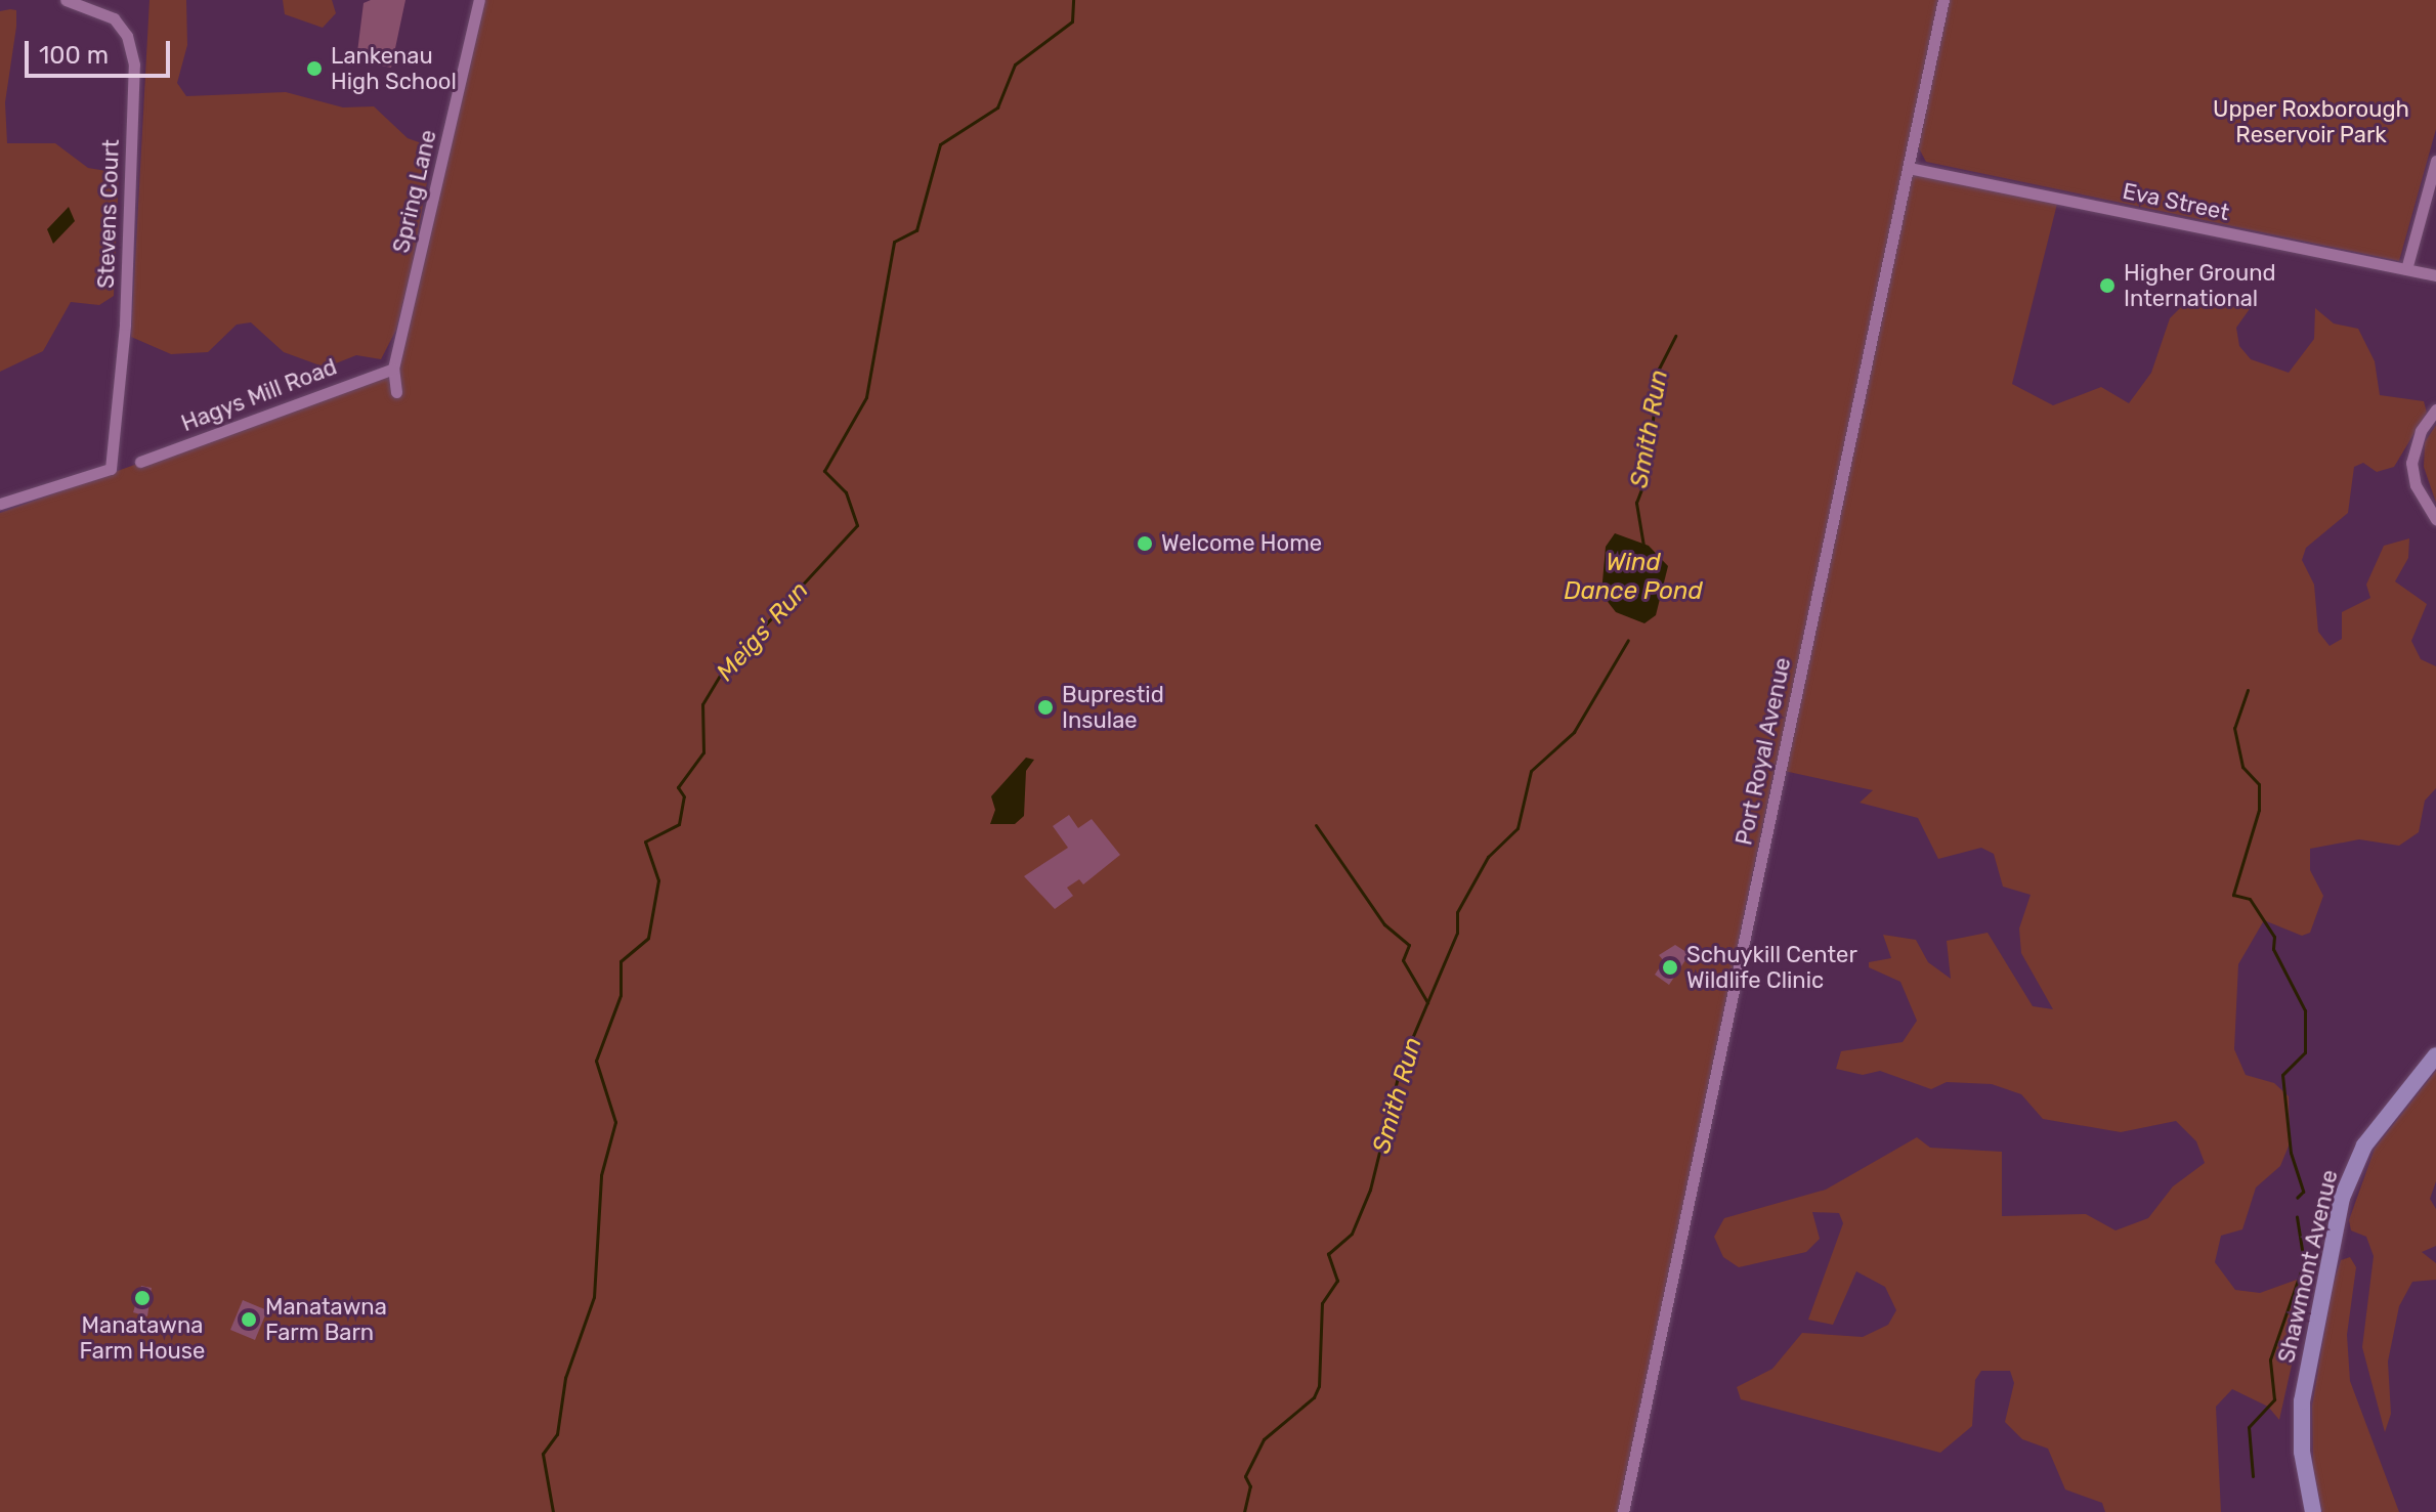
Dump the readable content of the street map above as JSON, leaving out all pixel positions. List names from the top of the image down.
{
  "streets": {
    "main road": ["Shawmont Avenue"],
    "street": [
      "Spring Lane",
      "Eva Street",
      "Stevens Court",
      "Hagys Mill Road",
      "Port Royal Avenue"
    ]
  },
  "crossings": [
    ["Spring Lane", "Hagys Mill Road"],
    ["Eva Street", "Port Royal Avenue"]
  ],
  "water": ["Smith Run", "Wind Dance Pond", "Meigs' Run"],
  "parks": ["Upper Roxborough Reservoir Park"],
  "places": [
    "Lankenau High School",
    "Higher Ground International",
    "Welcome Home",
    "Buprestid Insulae",
    "Schuykill Center Wildlife Clinic",
    "Manatawna Farm House",
    "Manatawna Farm Barn"
  ],
  "scale_bar": "100 m"
}
